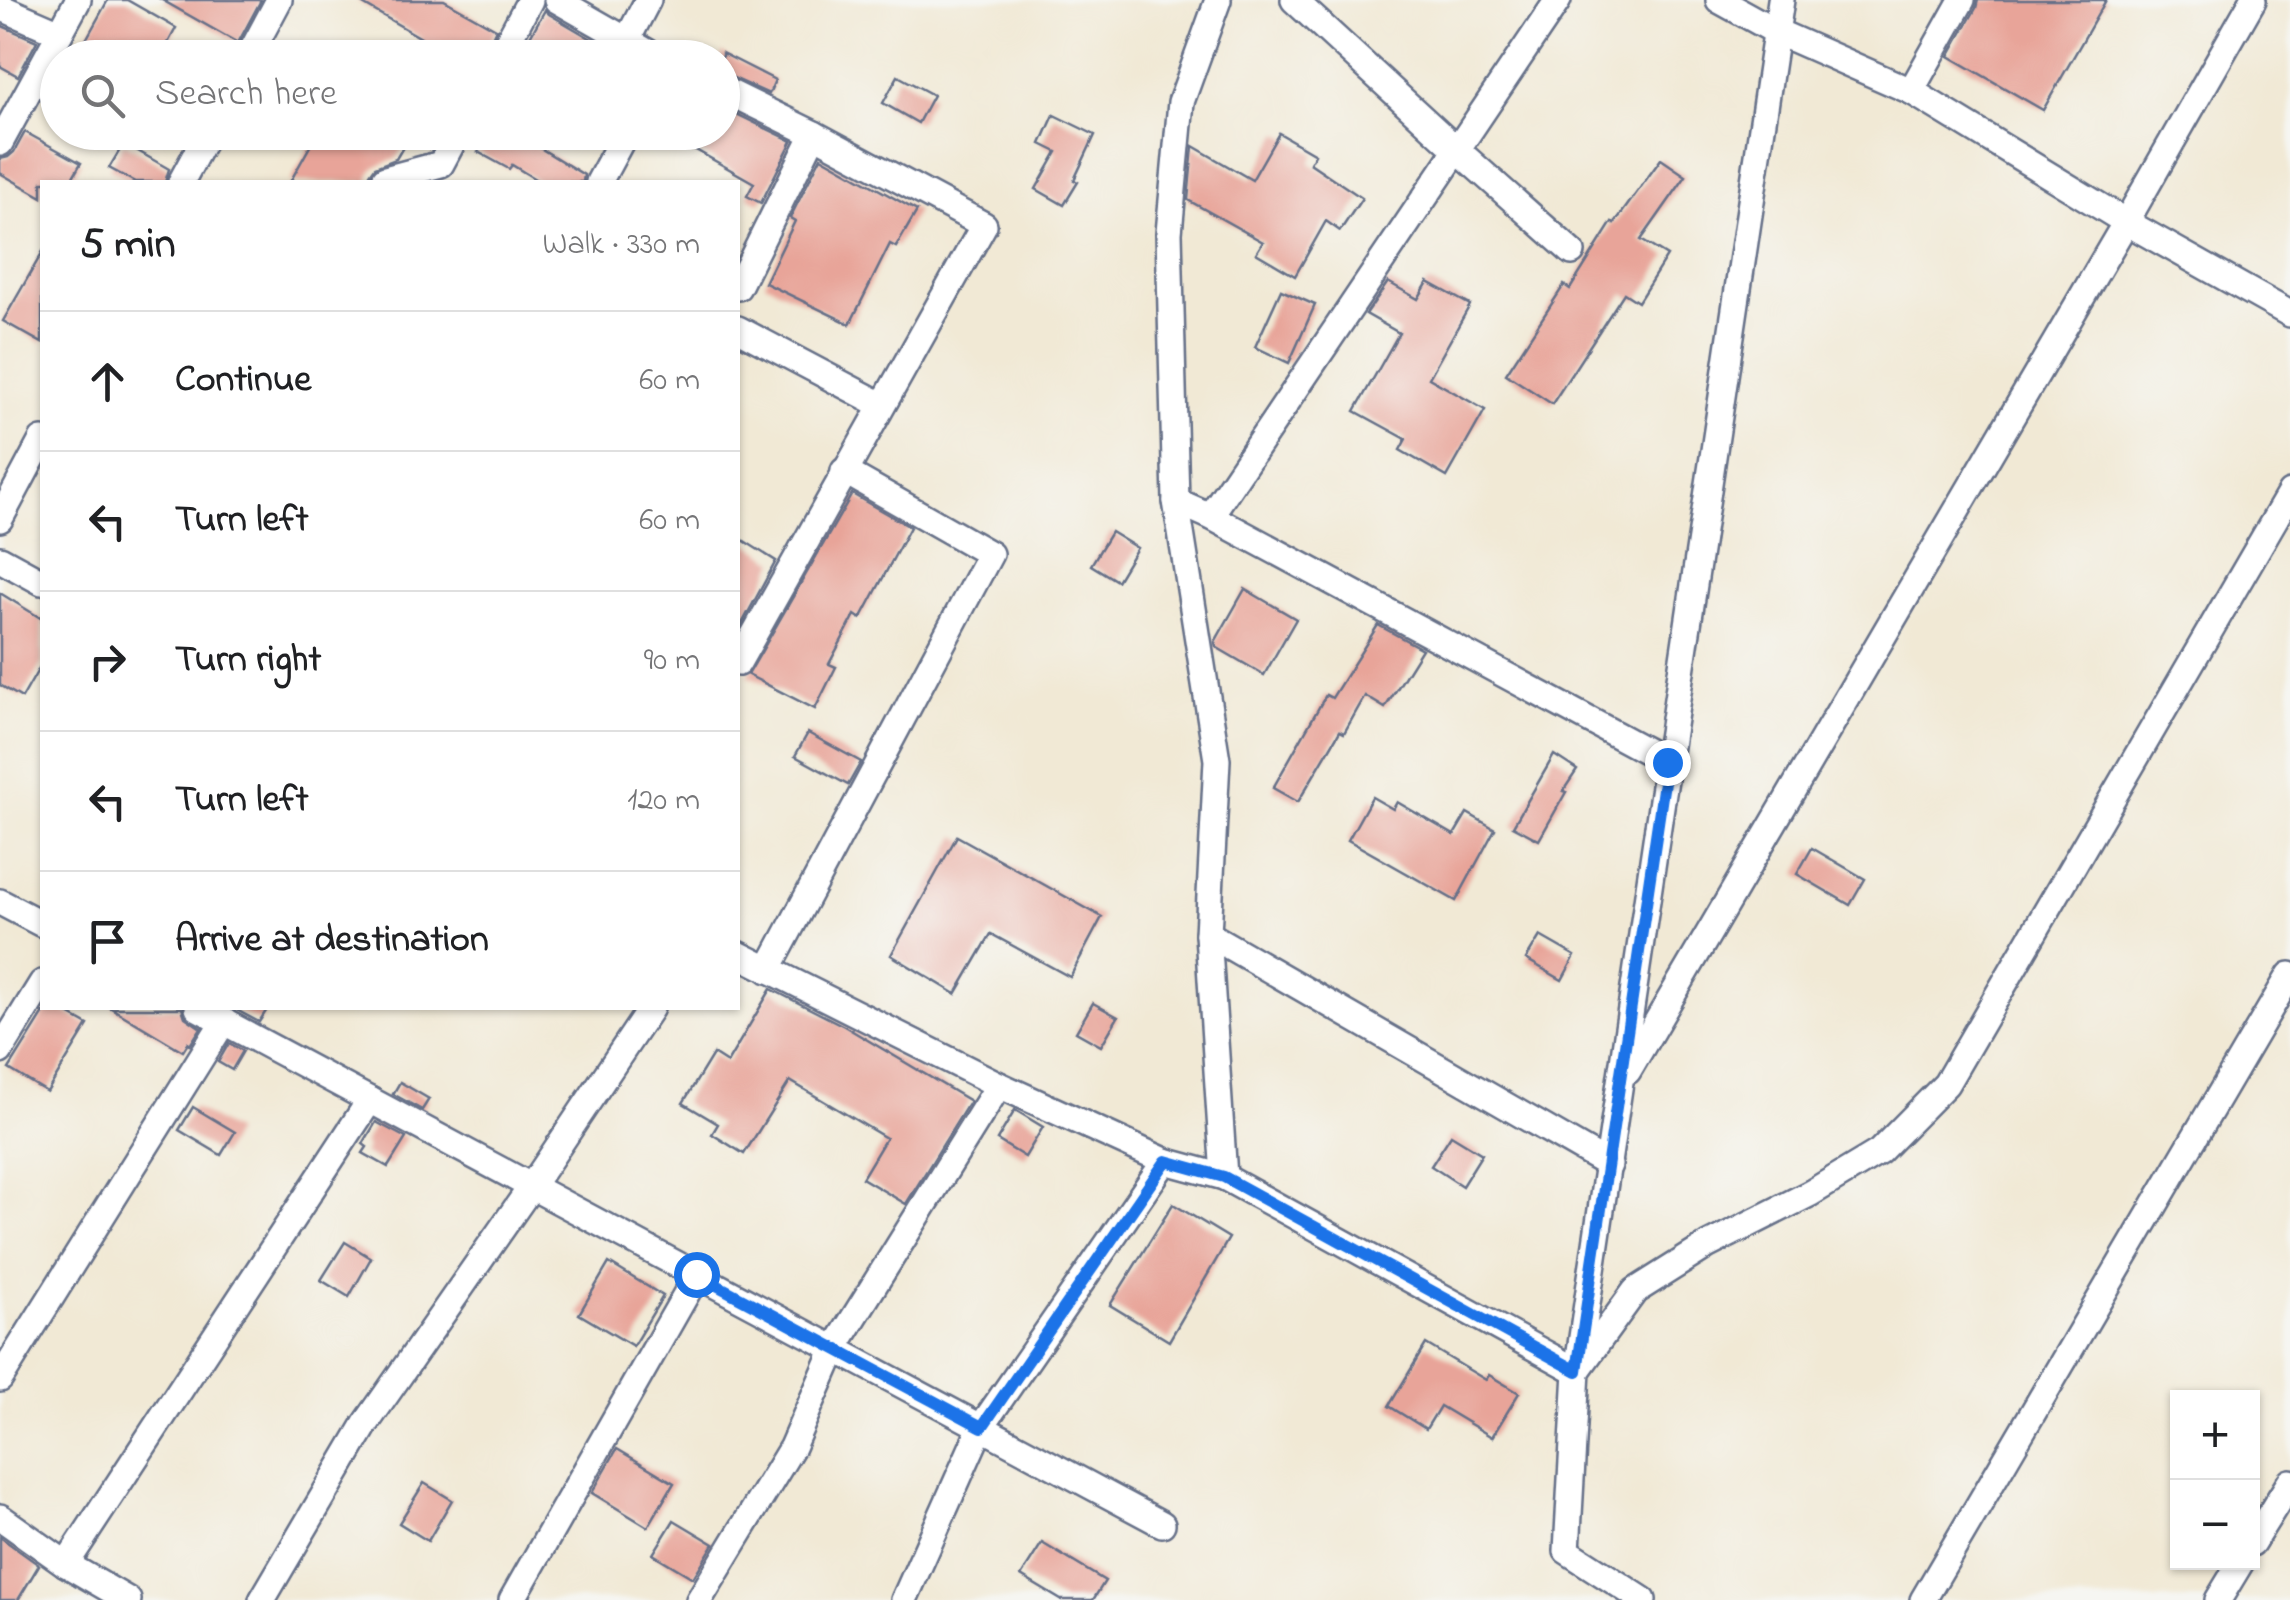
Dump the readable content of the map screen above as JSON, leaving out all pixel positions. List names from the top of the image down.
{
  "page": {
    "search": "Search here",
    "heading": ["5 min", "Walk · 330 m"],
    "list": [
      ["Continue", "60 m"],
      ["Turn left", "60 m"],
      ["Turn right", "90 m"],
      ["Turn left", "120 m"],
      "Arrive at destination"
    ],
    "map_buttons": ["+", "−"]
  }
}
